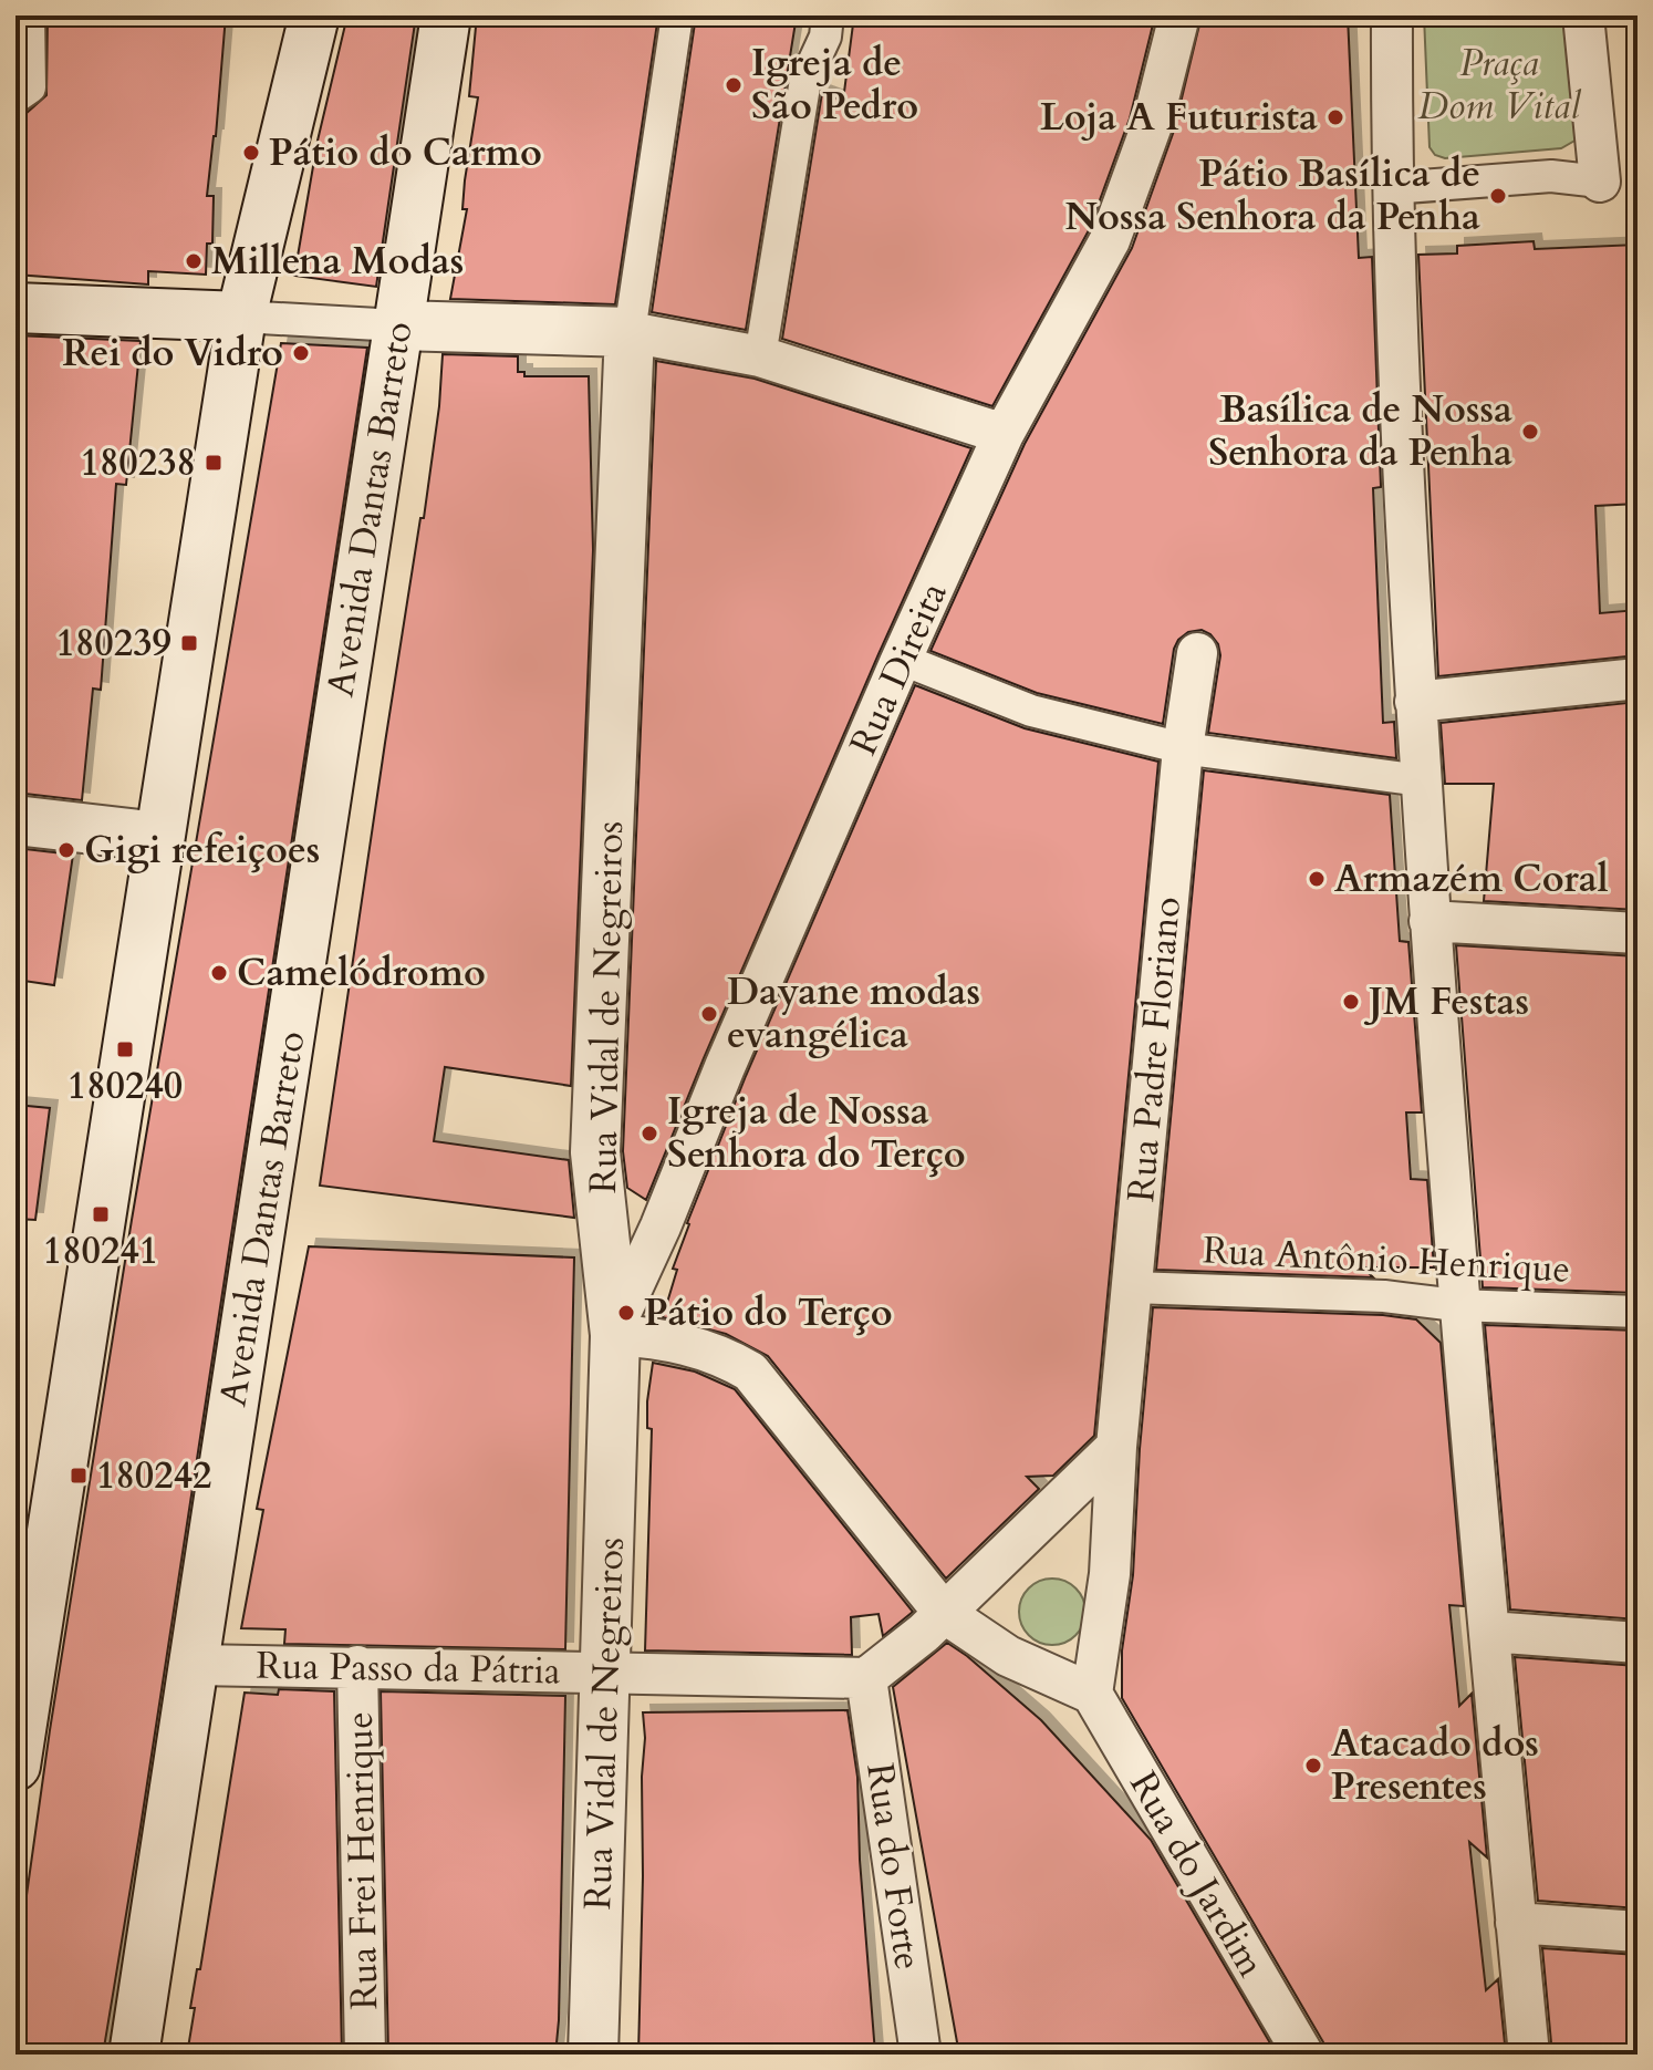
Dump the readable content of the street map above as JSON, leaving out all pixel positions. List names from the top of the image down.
{
  "streets": {
    "main road": ["Avenida Dantas Barreto", "Rua Vidal de Negreiros"],
    "street": [
      "Rua Direita",
      "Rua Padre Floriano",
      "Rua Antônio Henrique",
      "Rua Passo da Pátria",
      "Rua Frei Henrique",
      "Rua do Forte",
      "Rua do Jardim"
    ]
  },
  "crossings": [
    ["Avenida Dantas Barreto", "Rua Passo da Pátria"],
    ["Rua Direita", "Rua Vidal de Negreiros"],
    ["Rua Vidal de Negreiros", "Rua Passo da Pátria"],
    ["Rua Padre Floriano", "Rua Antônio Henrique"],
    ["Rua Padre Floriano", "Rua do Jardim"],
    ["Rua Passo da Pátria", "Rua Frei Henrique"],
    ["Rua Passo da Pátria", "Rua do Forte"]
  ],
  "parks": ["Praça Dom Vital"],
  "places": {
    "other": [
      "Igreja de São Pedro",
      "Loja A Futurista",
      "Pátio do Carmo",
      "Pátio Basílica de Nossa Senhora da Penha",
      "Millena Modas",
      "Rei do Vidro",
      "Basílica de Nossa Senhora da Penha",
      "Gigi refeiçoes",
      "Armazém Coral",
      "Camelódromo",
      "JM Festas",
      "Dayane modas evangélica",
      "Igreja de Nossa Senhora do Terço",
      "Pátio do Terço",
      "Atacado dos Presentes"
    ],
    "transit": [
      "180238",
      "180239",
      "180240",
      "180241",
      "180242"
    ]
  }
}
